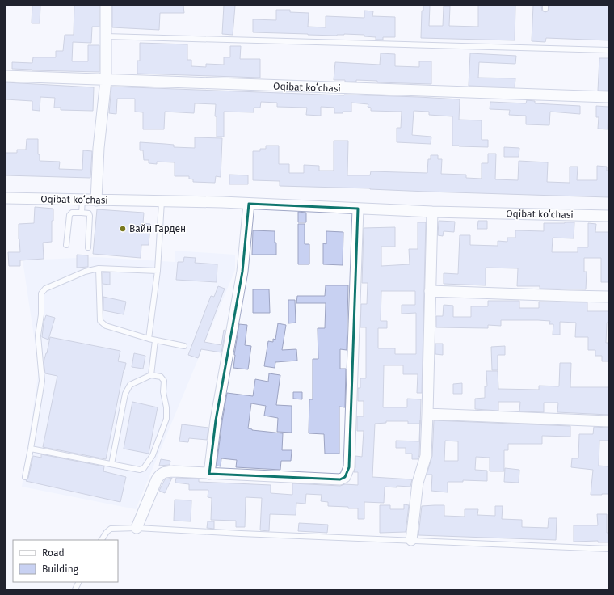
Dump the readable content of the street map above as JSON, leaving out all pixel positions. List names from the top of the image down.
{
  "streets": {
    "street": ["Oqibat koʻchasi"]
  },
  "places": ["Вайн Гарден"],
  "legend": ["Road", "Building"]
}
